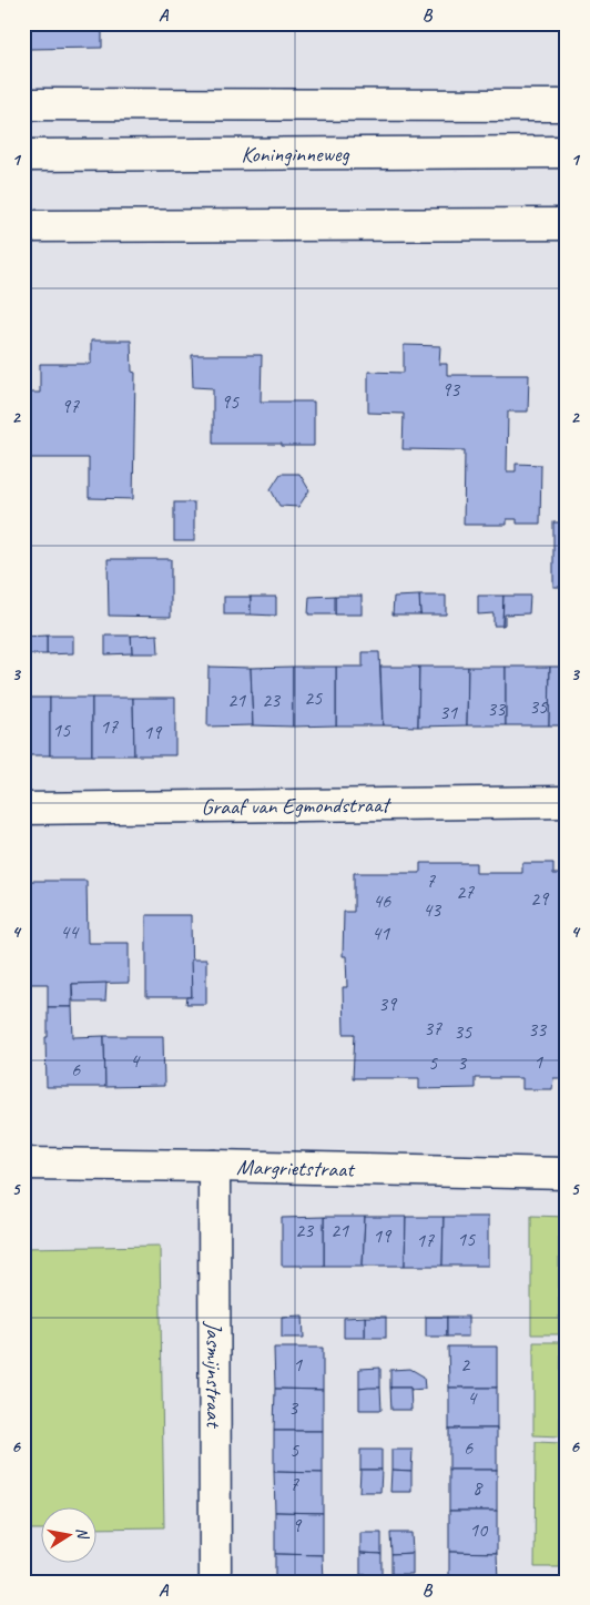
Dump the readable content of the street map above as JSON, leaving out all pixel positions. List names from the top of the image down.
{
  "streets": {
    "street": [
      "Koninginneweg",
      "Graaf van Egmondstraat",
      "Margrietstraat",
      "Jasmijnstraat"
    ]
  },
  "crossings": [
    ["Margrietstraat", "Jasmijnstraat"]
  ],
  "house_numbers": [
    "93",
    "95",
    "97",
    "25",
    "21",
    "23",
    "35",
    "33",
    "31",
    "17",
    "15",
    "19",
    "7",
    "27",
    "29",
    "46",
    "43",
    "44",
    "41",
    "39",
    "37",
    "33",
    "35",
    "4",
    "1",
    "5",
    "3",
    "6",
    "23",
    "21",
    "19",
    "15",
    "17",
    "1",
    "2",
    "4",
    "3",
    "6",
    "5",
    "7",
    "8",
    "9",
    "10"
  ],
  "north": "right",
  "grid": {
    "columns": ["A", "B"],
    "rows": [
      "1",
      "2",
      "3",
      "4",
      "5",
      "6"
    ]
  }
}
